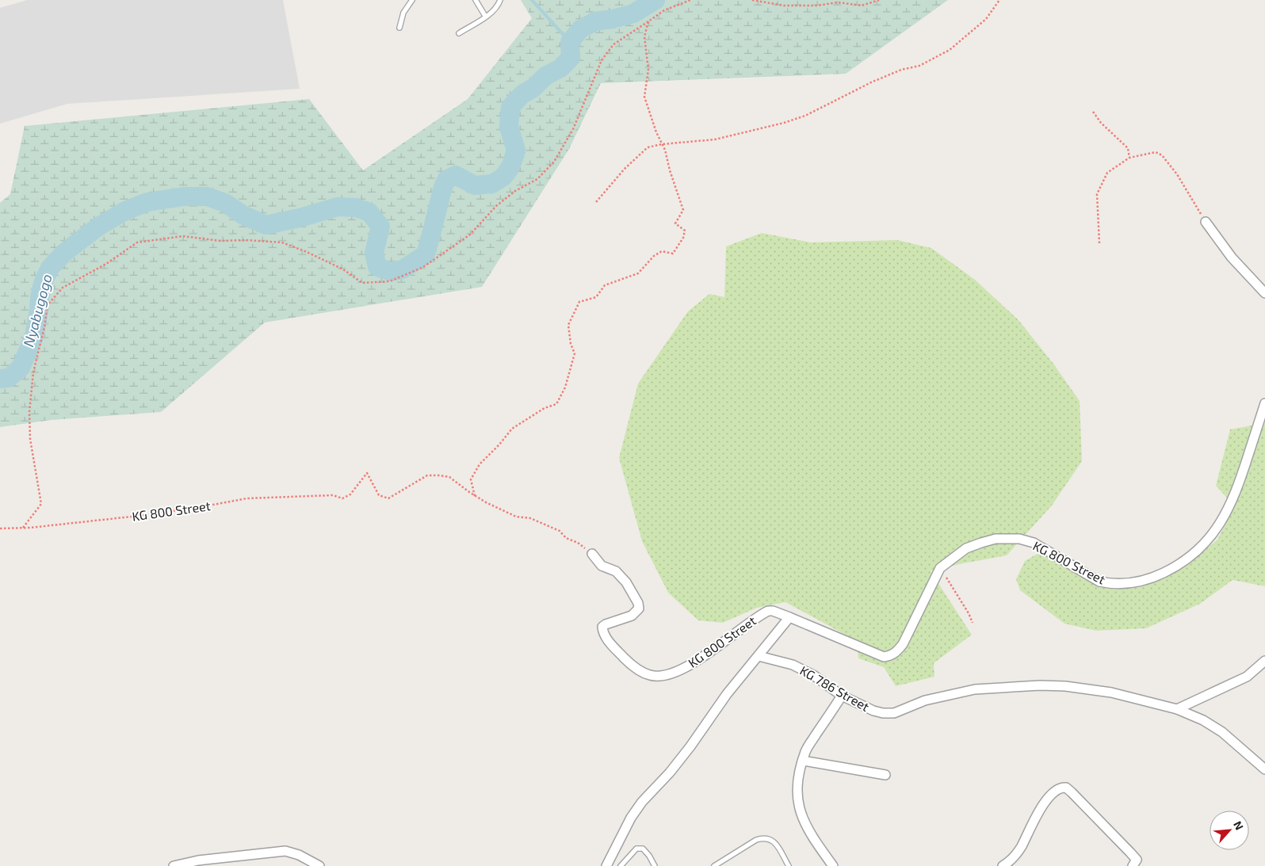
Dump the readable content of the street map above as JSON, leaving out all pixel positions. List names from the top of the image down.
{
  "streets": {
    "street": ["KG 800 Street", "KG 786 Street"]
  },
  "crossings": [
    ["KG 800 Street", "KG 786 Street"]
  ],
  "water": ["Nyabugogo"],
  "north": "top right"
}
